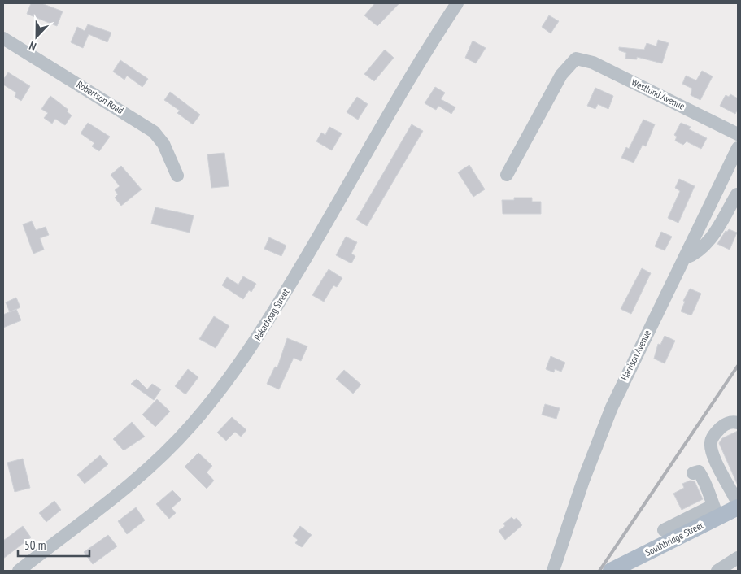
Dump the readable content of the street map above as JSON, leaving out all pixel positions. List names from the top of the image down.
{
  "streets": {
    "main road": ["Southbridge Street"],
    "street": [
      "Westlund Avenue",
      "Robertson Road",
      "Pakachoag Street",
      "Harrison Avenue"
    ]
  },
  "scale_bar": "50 m",
  "north": "bottom"
}
